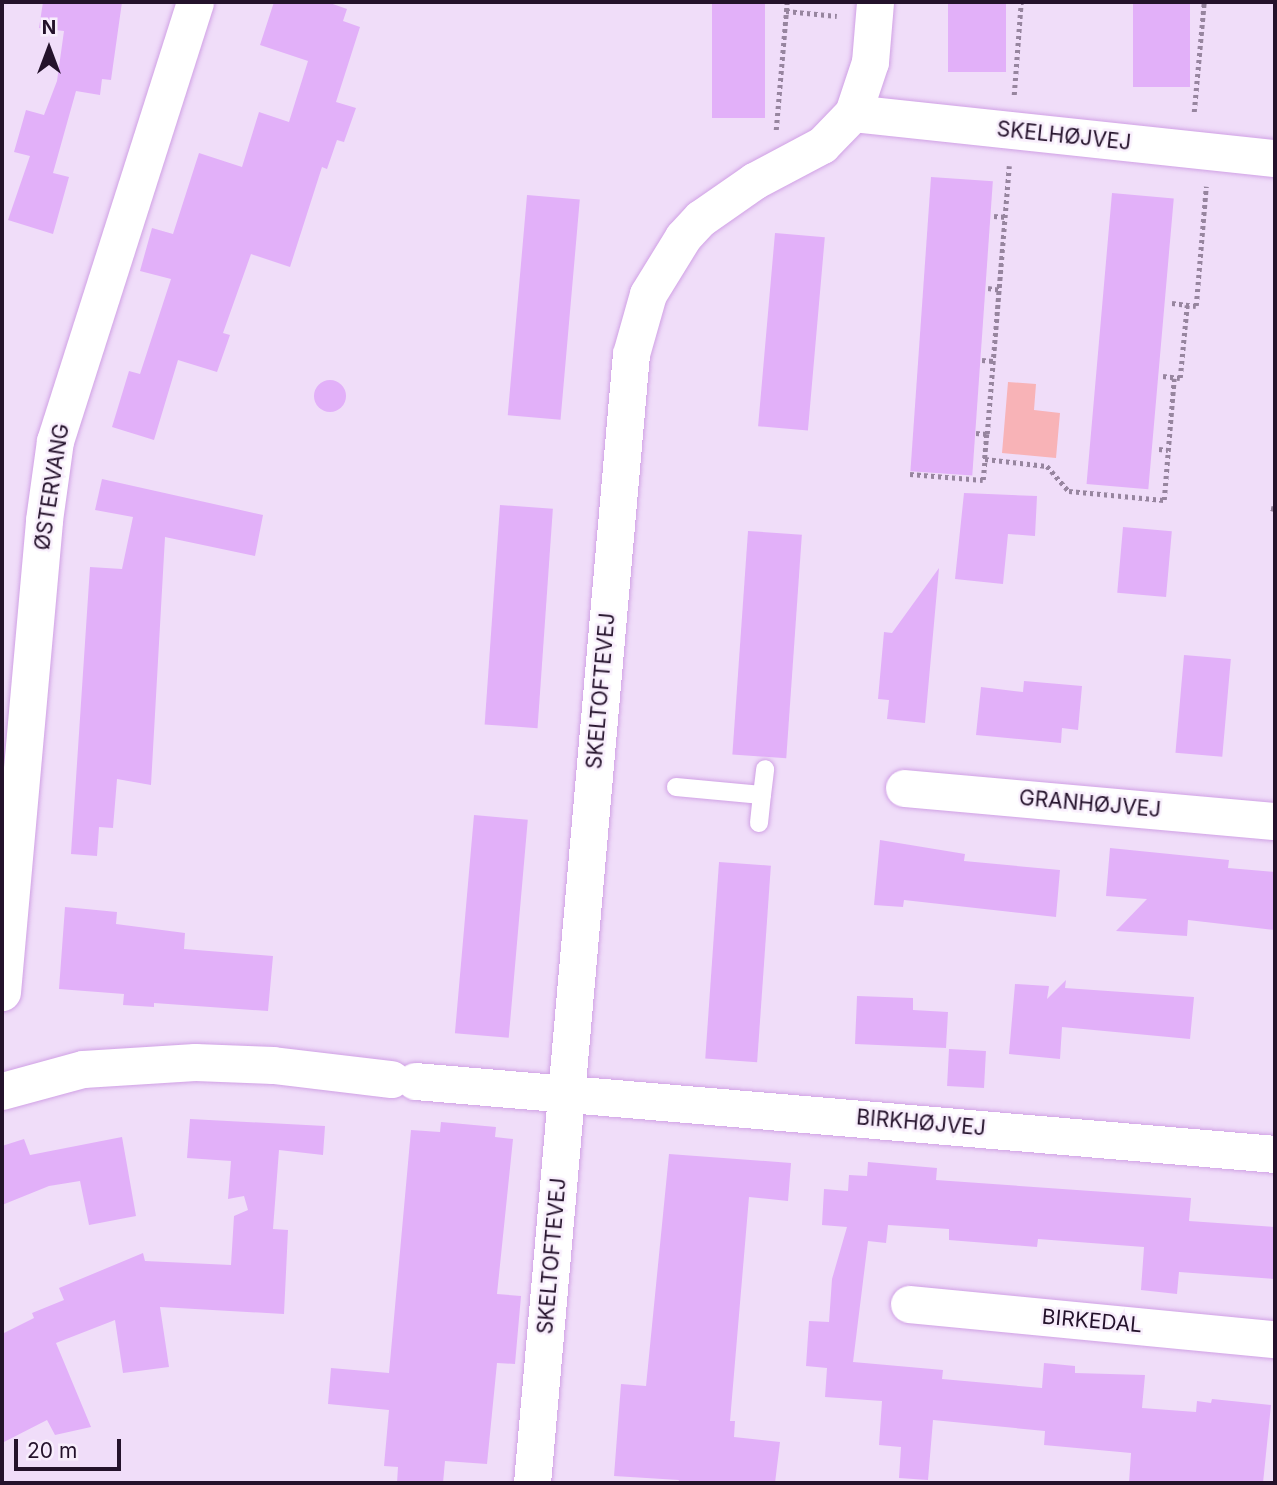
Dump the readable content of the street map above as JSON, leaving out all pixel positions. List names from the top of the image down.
{
  "streets": {
    "street": [
      "SKELHØJVEJ",
      "ØSTERVANG",
      "SKELTOFTEVEJ",
      "GRANHØJVEJ",
      "BIRKHØJVEJ",
      "BIRKEDAL"
    ]
  },
  "crossings": [
    ["SKELHØJVEJ", "SKELTOFTEVEJ"],
    ["SKELTOFTEVEJ", "BIRKHØJVEJ"]
  ],
  "scale_bar": "20 m",
  "north": "top"
}
